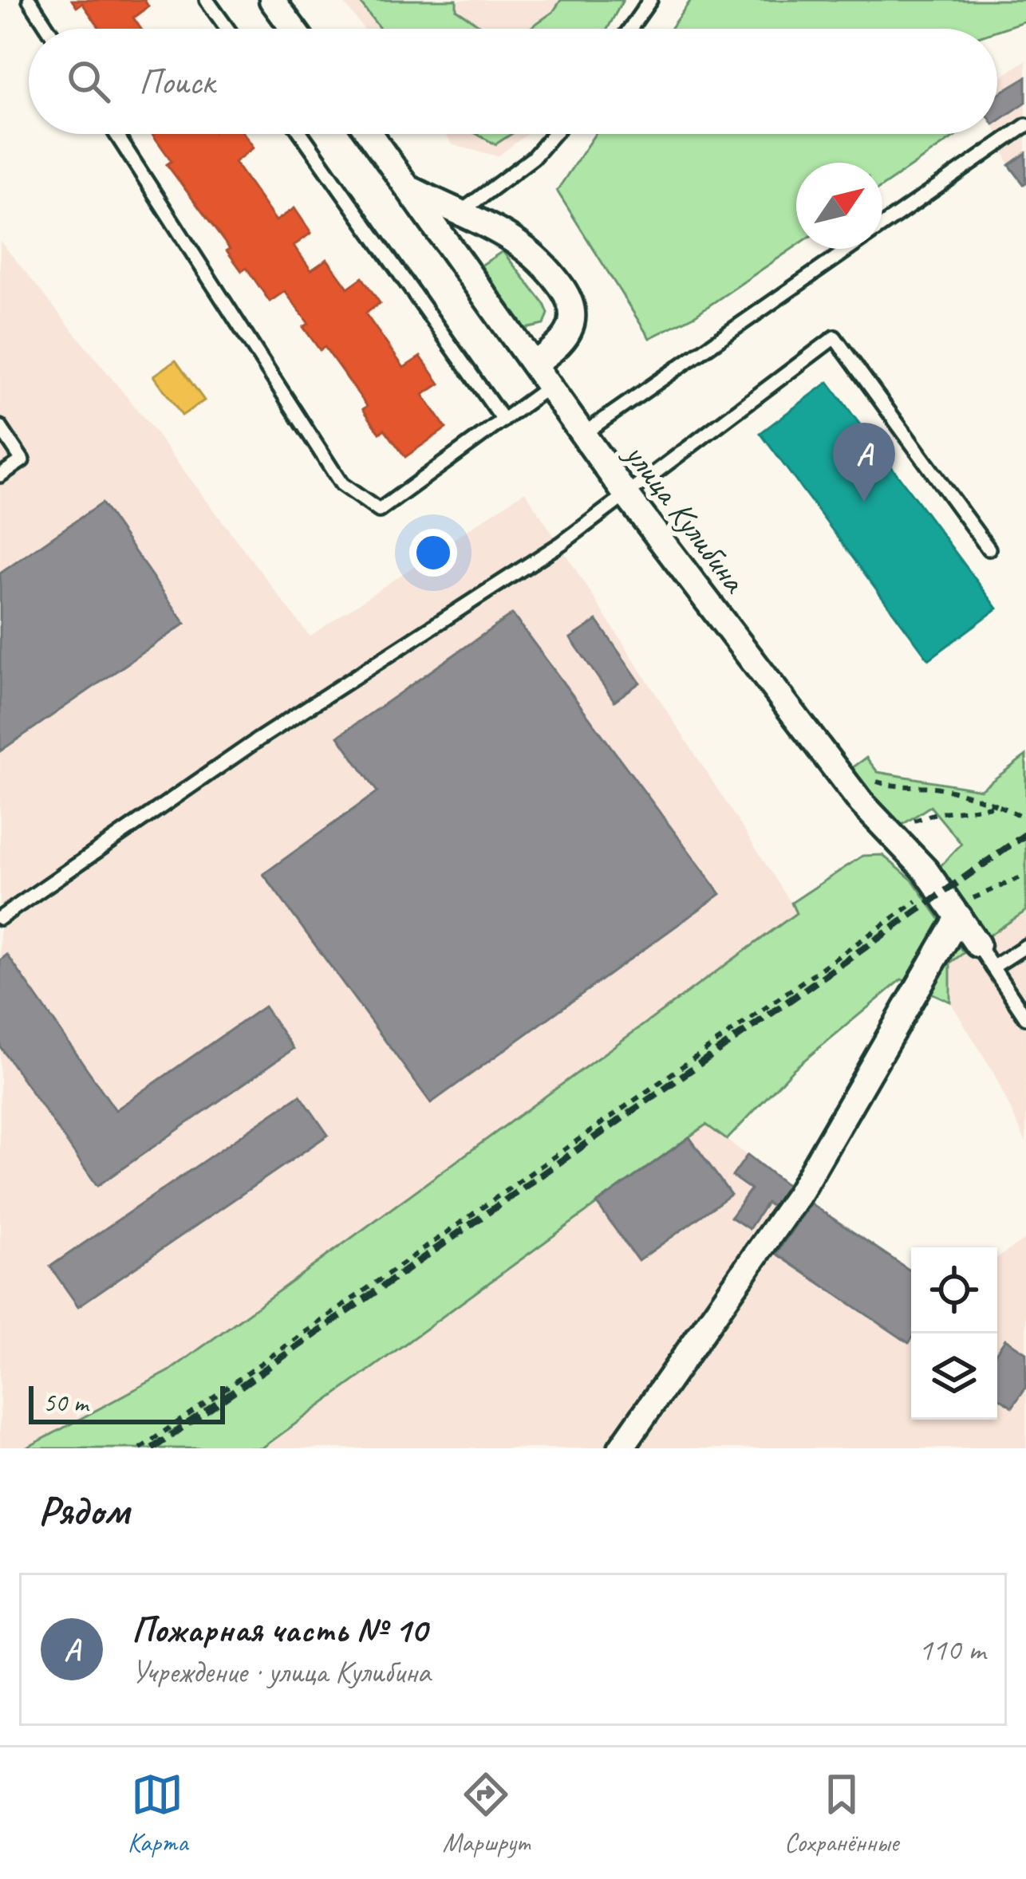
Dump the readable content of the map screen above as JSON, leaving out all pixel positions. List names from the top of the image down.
{
  "streets": {
    "street": ["улица Кулибина"]
  },
  "scale_bar": "50 m",
  "north": "top right",
  "page": {
    "search": "Поиск",
    "pins": "A",
    "scale": "50 m",
    "heading": "Рядом",
    "list": [
      {
        "mark": "A",
        "name": "Пожарная часть № 10",
        "note": "Учреждение · улица Кулибина",
        "value": "110 m"
      }
    ],
    "nav": ["Карта", "Маршрут", "Сохранённые"]
  }
}
